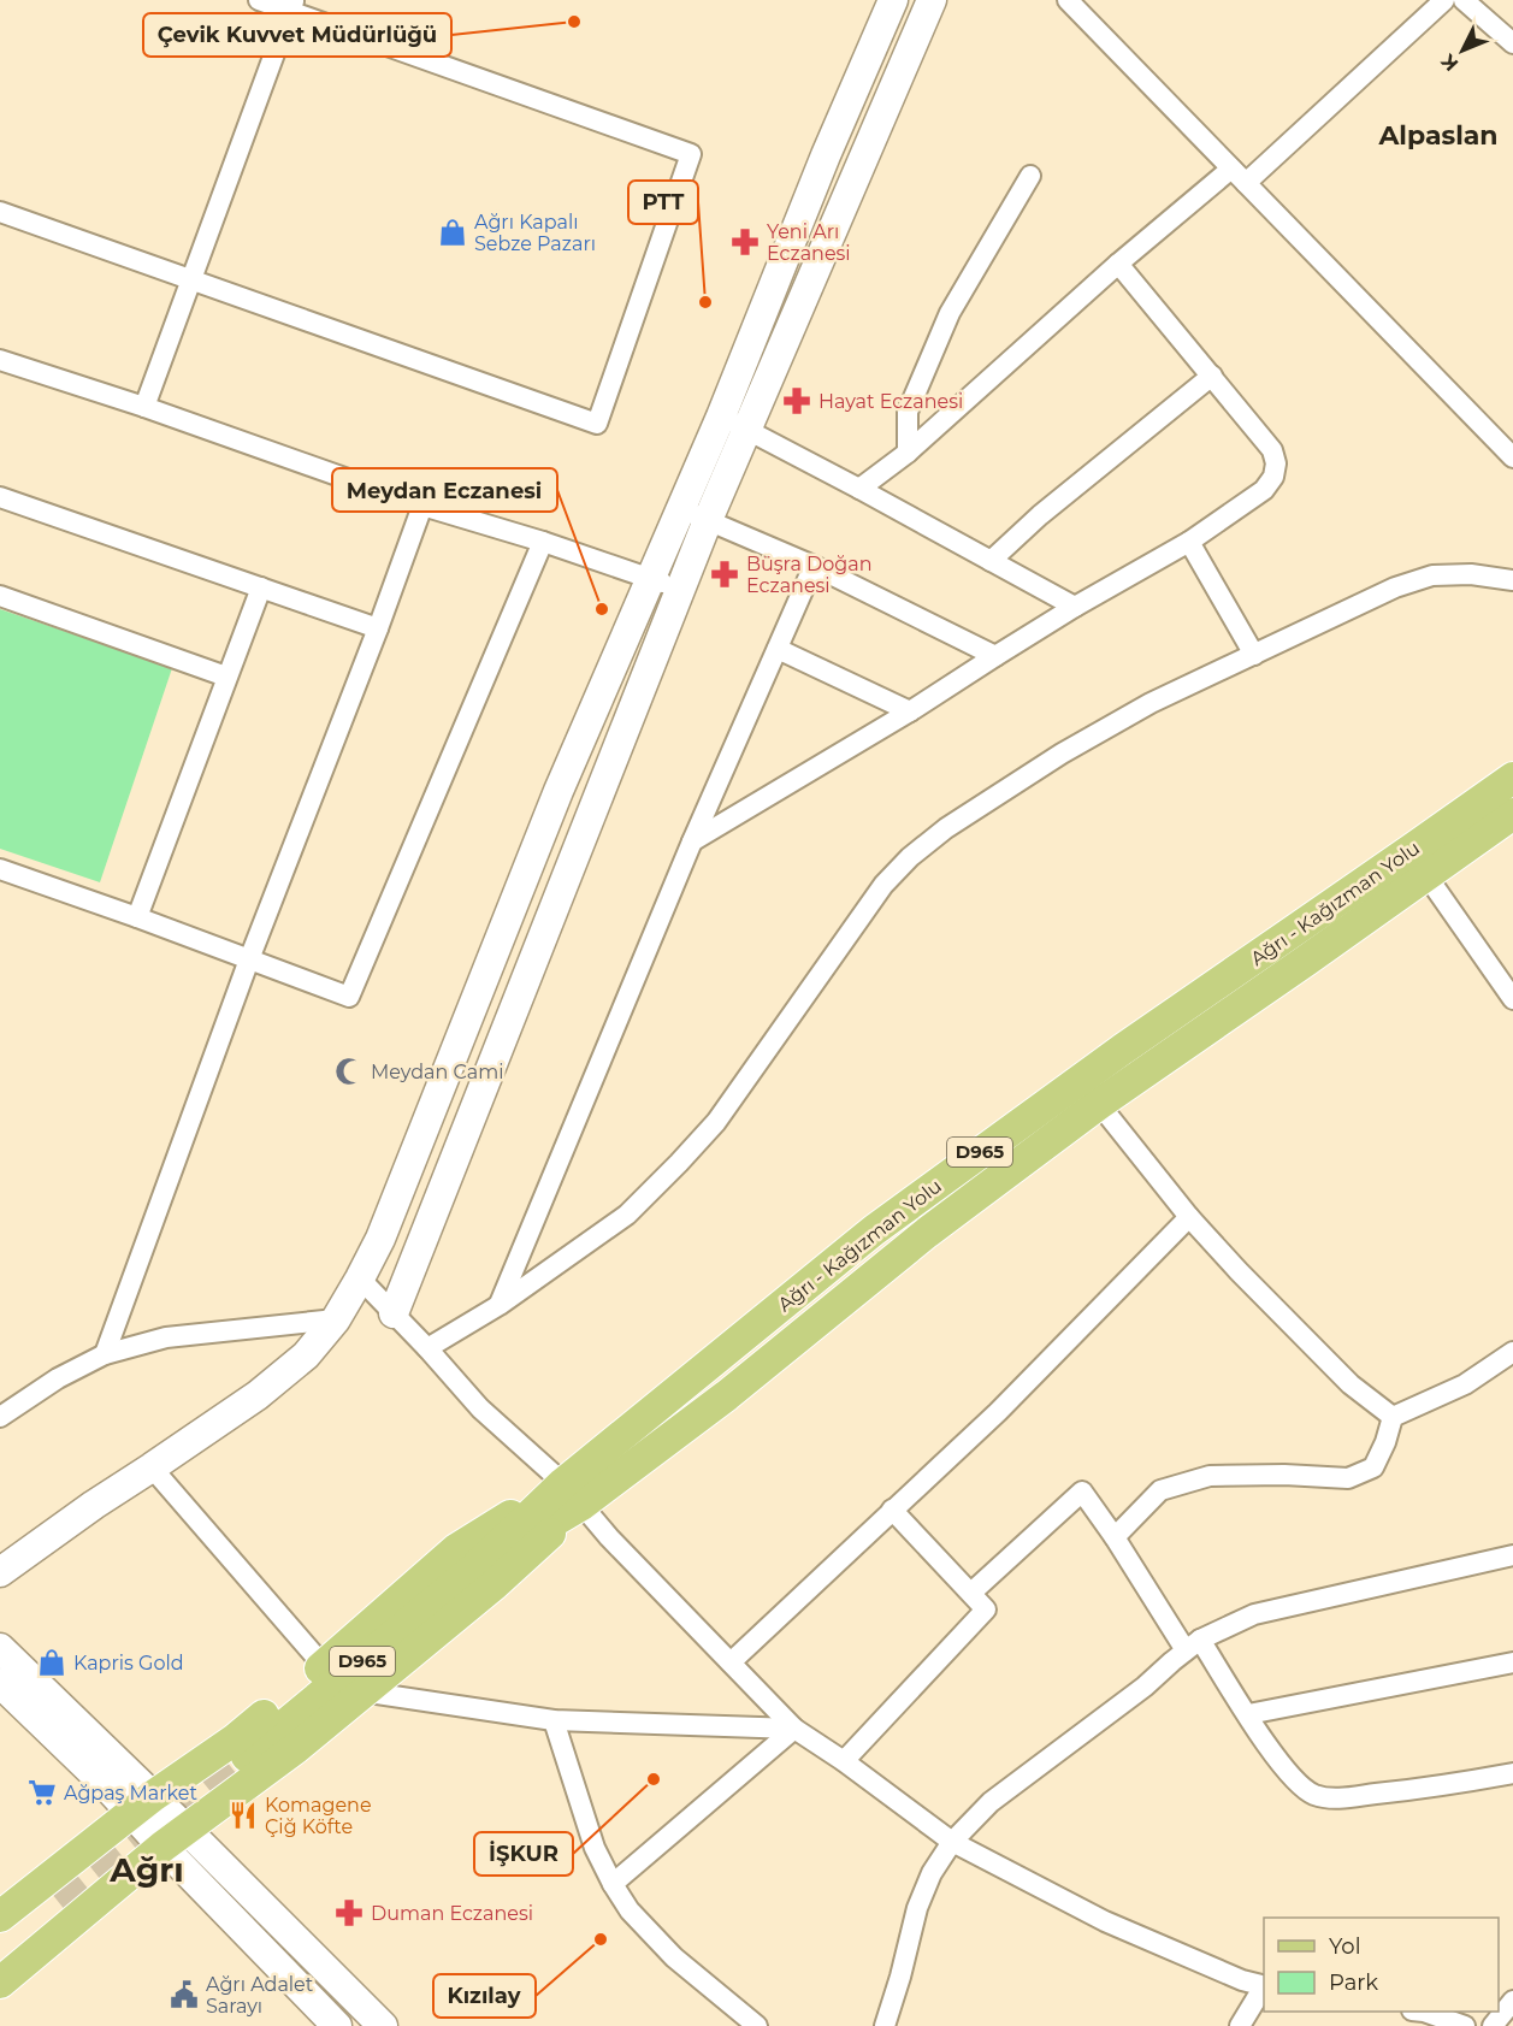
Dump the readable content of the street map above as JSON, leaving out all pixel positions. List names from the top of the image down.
{
  "streets": {
    "main road": ["Ağrı - Kağızman Yolu", "D965"]
  },
  "districts": ["Alpaslan", "Ağrı"],
  "places": {
    "other": [
      "Çevik Kuvvet Müdürlüğü",
      "PTT",
      "Meydan Eczanesi",
      "İŞKUR",
      "Kızılay"
    ],
    "shop": ["Ağrı Kapalı Sebze Pazarı", "Kapris Gold"],
    "pharmacy": [
      "Yeni Arı Eczanesi",
      "Hayat Eczanesi",
      "Büşra Doğan Eczanesi",
      "Duman Eczanesi"
    ],
    "mosque": ["Meydan Cami"],
    "supermarket": ["Ağpaş Market"],
    "restaurant": ["Komagene Çiğ Köfte"],
    "public building": ["Ağrı Adalet Sarayı"]
  },
  "legend": ["Yol", "Park"],
  "north": "bottom left"
}
